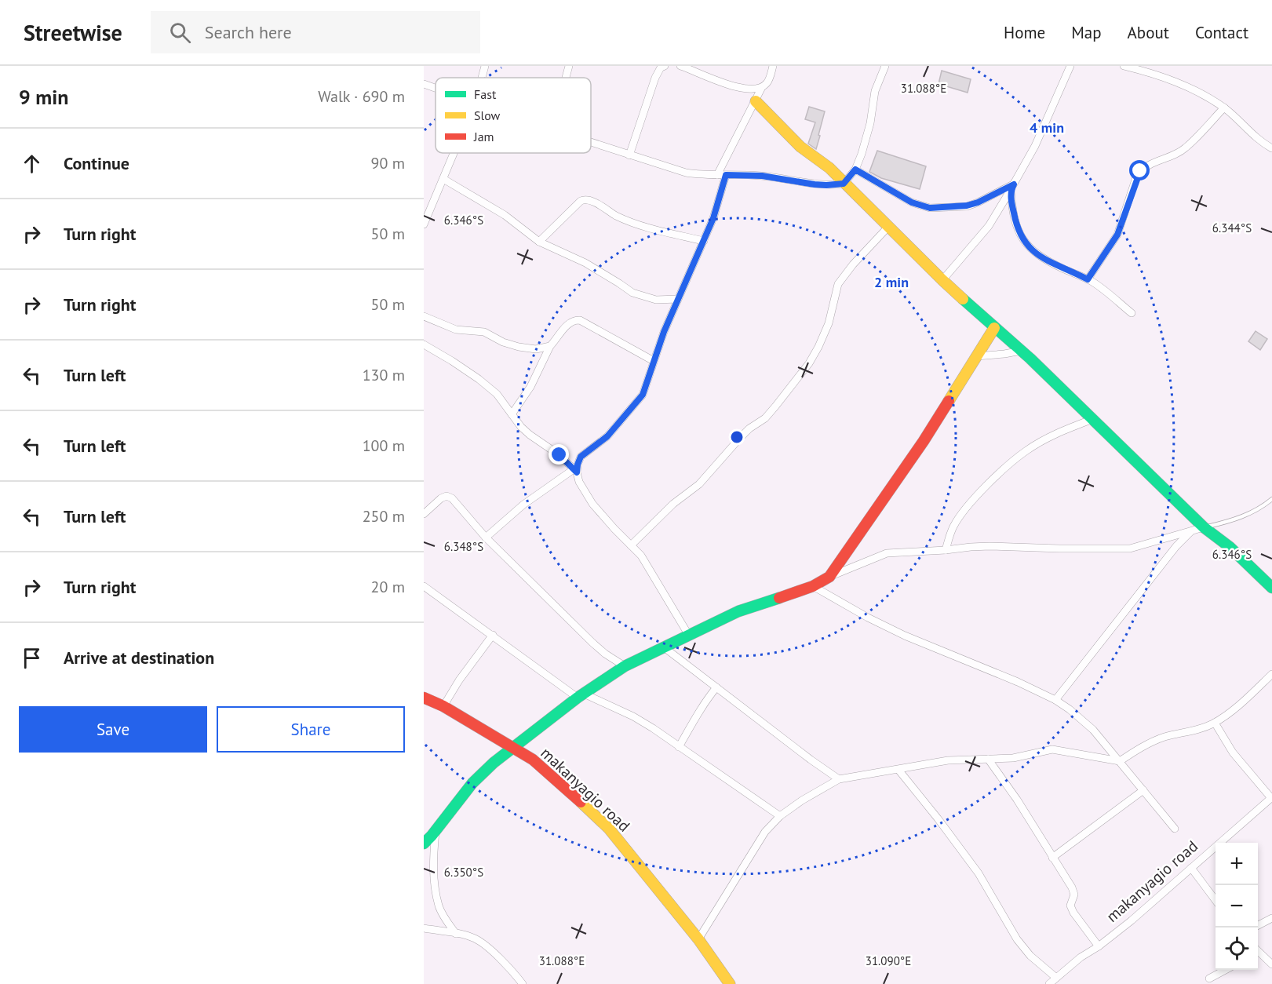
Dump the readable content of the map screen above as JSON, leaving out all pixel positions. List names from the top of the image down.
{
  "streets": {
    "street": ["makanyagio road"]
  },
  "legend": ["Fast", "Slow", "Jam"],
  "page": {
    "header": "Streetwise",
    "search": "Search here",
    "nav": [
      "Home",
      "Map",
      "About",
      "Contact"
    ],
    "heading": ["9 min", "Walk · 690 m"],
    "list": [
      ["Continue", "90 m"],
      ["Turn right", "50 m"],
      ["Turn right", "50 m"],
      ["Turn left", "130 m"],
      ["Turn left", "100 m"],
      ["Turn left", "250 m"],
      ["Turn right", "20 m"],
      "Arrive at destination"
    ],
    "buttons": ["Save", "Share"],
    "map_buttons": ["+", "−"]
  },
  "coordinates": [
    "31.088°E",
    "6.346°S",
    "6.344°S",
    "6.348°S",
    "6.350°S",
    "31.090°E"
  ],
  "rings": ["4 min", "2 min"]
}
